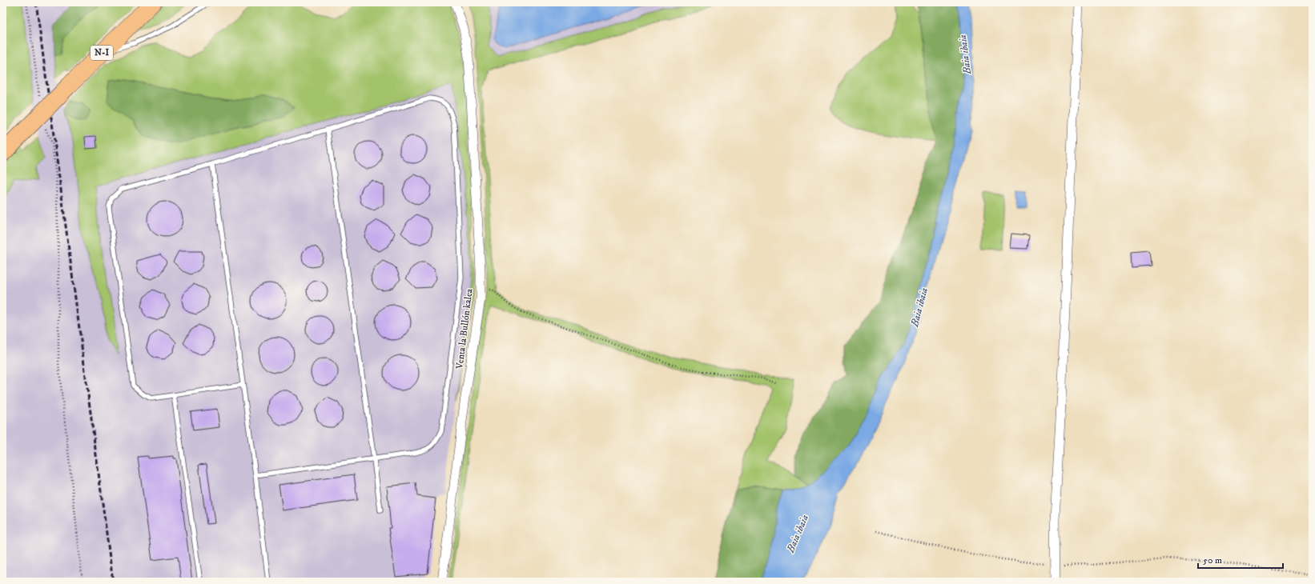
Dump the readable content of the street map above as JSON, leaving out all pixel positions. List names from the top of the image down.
{
  "streets": {
    "highway": ["N-I"],
    "street": ["Venta la Bullón kalea"]
  },
  "water": ["Baia ibaia"],
  "scale_bar": "50 m"
}
